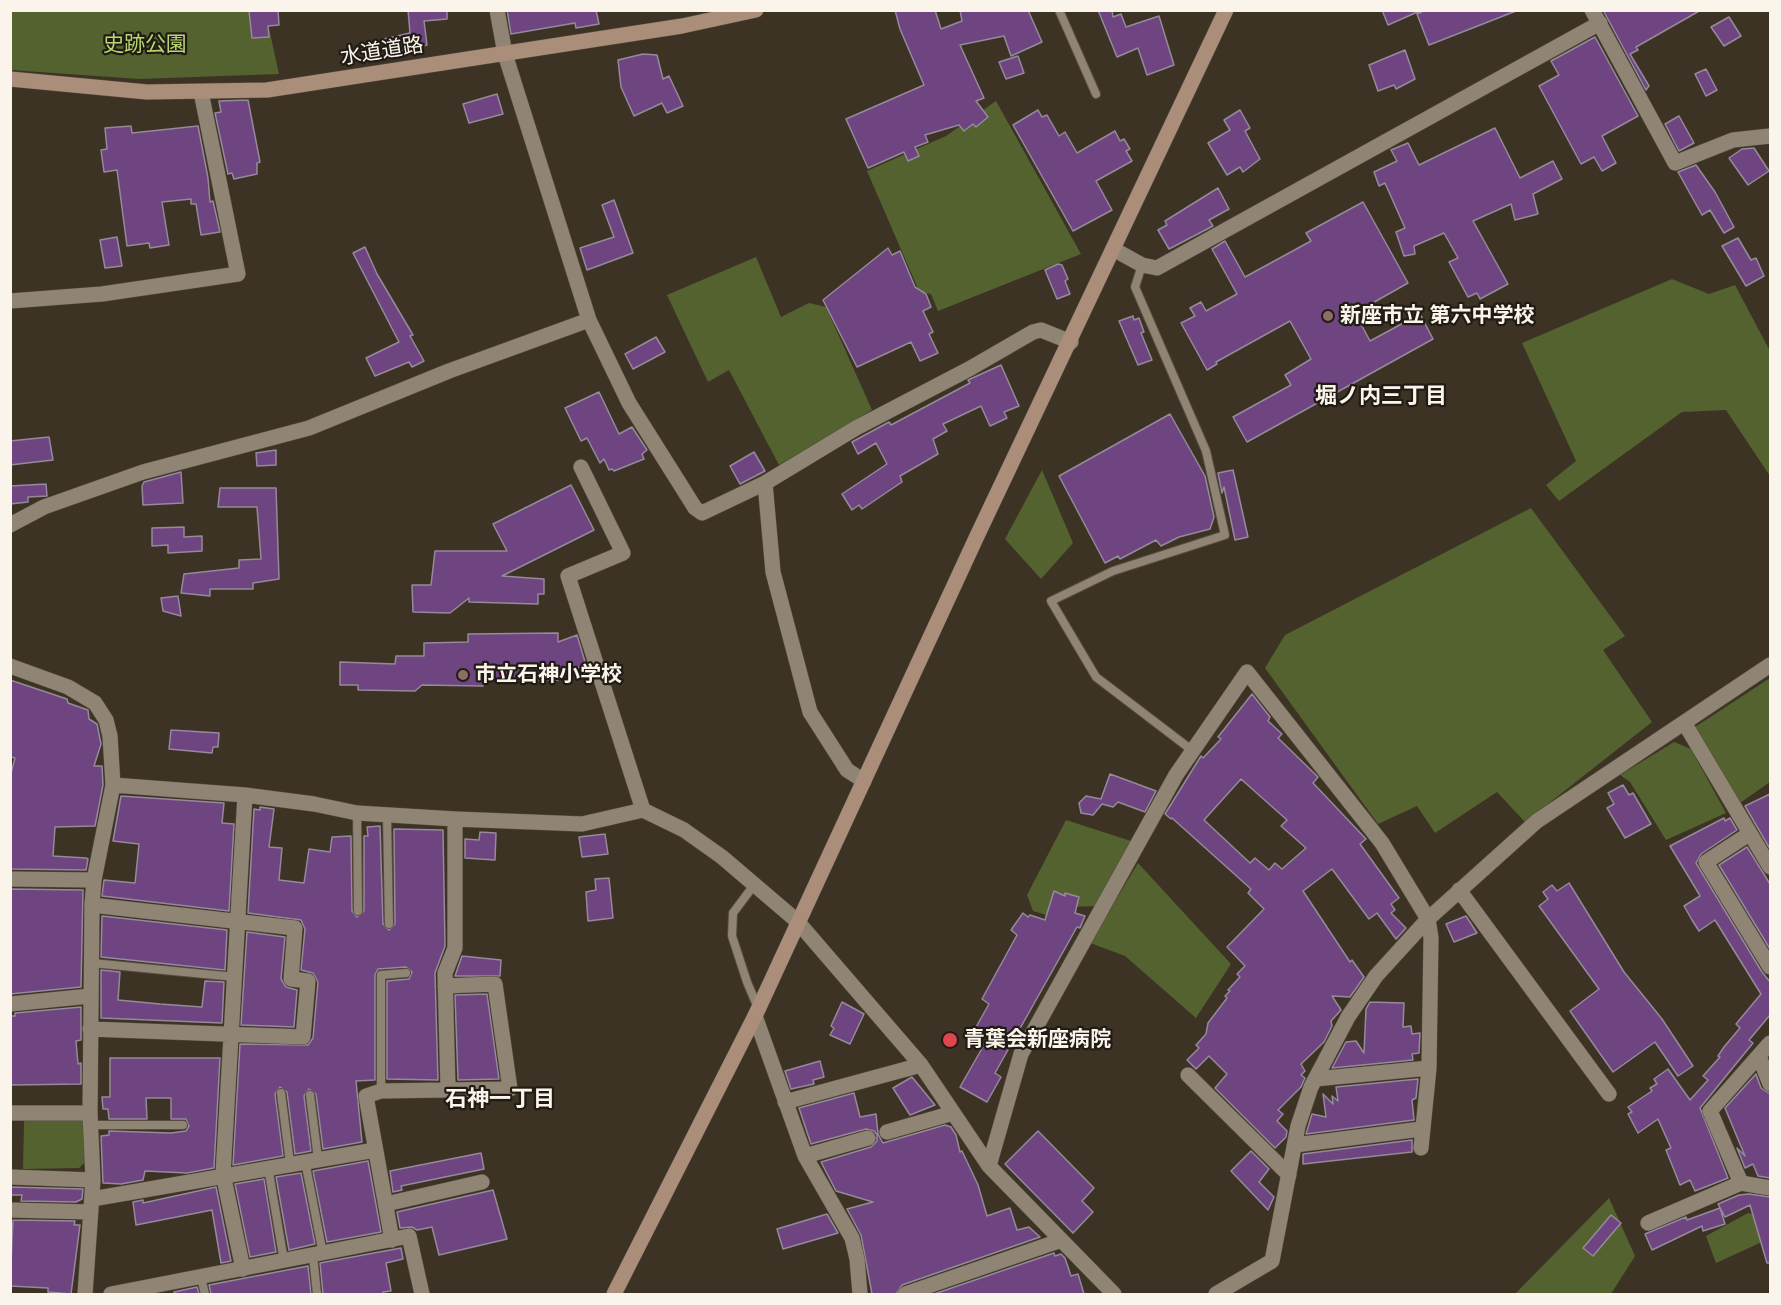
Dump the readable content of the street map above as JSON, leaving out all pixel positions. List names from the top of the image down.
{
  "streets": {
    "street": ["水道道路"]
  },
  "districts": ["堀ノ内三丁目", "石神一丁目"],
  "parks": ["史跡公園"],
  "places": ["新座市立 第六中学校", "市立石神小学校", "青葉会新座病院"]
}
